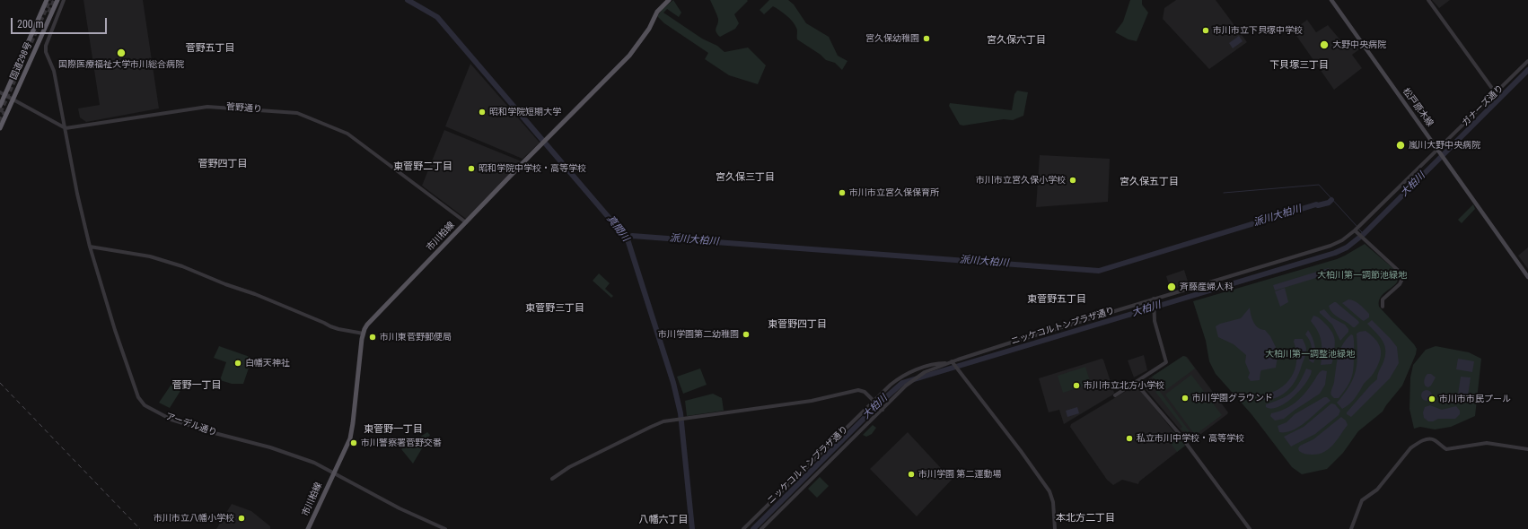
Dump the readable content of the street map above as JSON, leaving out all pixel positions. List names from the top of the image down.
{
  "streets": {
    "highway": ["国道298号"],
    "main road": ["松戸原木線", "市川柏線"],
    "street": [
      "ガナーズ通り",
      "菅野通り",
      "ニッケコルトンプラザ通り",
      "アーデル通り"
    ]
  },
  "crossings": [
    ["ガナーズ通り", "松戸原木線"],
    ["ガナーズ通り", "ニッケコルトンプラザ通り"],
    ["松戸原木線", "ニッケコルトンプラザ通り"],
    ["菅野通り", "市川柏線"],
    ["菅野通り", "アーデル通り"],
    ["市川柏線", "アーデル通り"]
  ],
  "districts": [
    "宮久保六丁目",
    "菅野五丁目",
    "下貝塚三丁目",
    "菅野四丁目",
    "東菅野二丁目",
    "宮久保三丁目",
    "宮久保五丁目",
    "東菅野五丁目",
    "東菅野三丁目",
    "東菅野四丁目",
    "菅野一丁目",
    "東菅野一丁目",
    "本北方二丁目",
    "八幡六丁目"
  ],
  "water": ["大柏川", "派川大柏川", "真間川"],
  "parks": ["大柏川第一調節池緑地", "大柏川第一調整池緑地"],
  "places": [
    "市川市立下貝塚中学校",
    "宮久保幼稚園",
    "大野中央病院",
    "国際医療福祉大学市川総合病院",
    "昭和学院短期大学",
    "嵐川大野中央病院",
    "昭和学院中学校・高等学校",
    "市川市立宮久保小学校",
    "市川市立宮久保保育所",
    "斉藤産婦人科",
    "市川学園第二幼稚園",
    "市川東菅野郵便局",
    "白幡天神社",
    "市川市立北方小学校",
    "市川学園グラウンド",
    "市川市市民プール",
    "私立市川中学校・高等学校",
    "市川警察署菅野交番",
    "市川学園 第二運動場",
    "市川市立八幡小学校"
  ],
  "scale_bar": "200 m"
}
